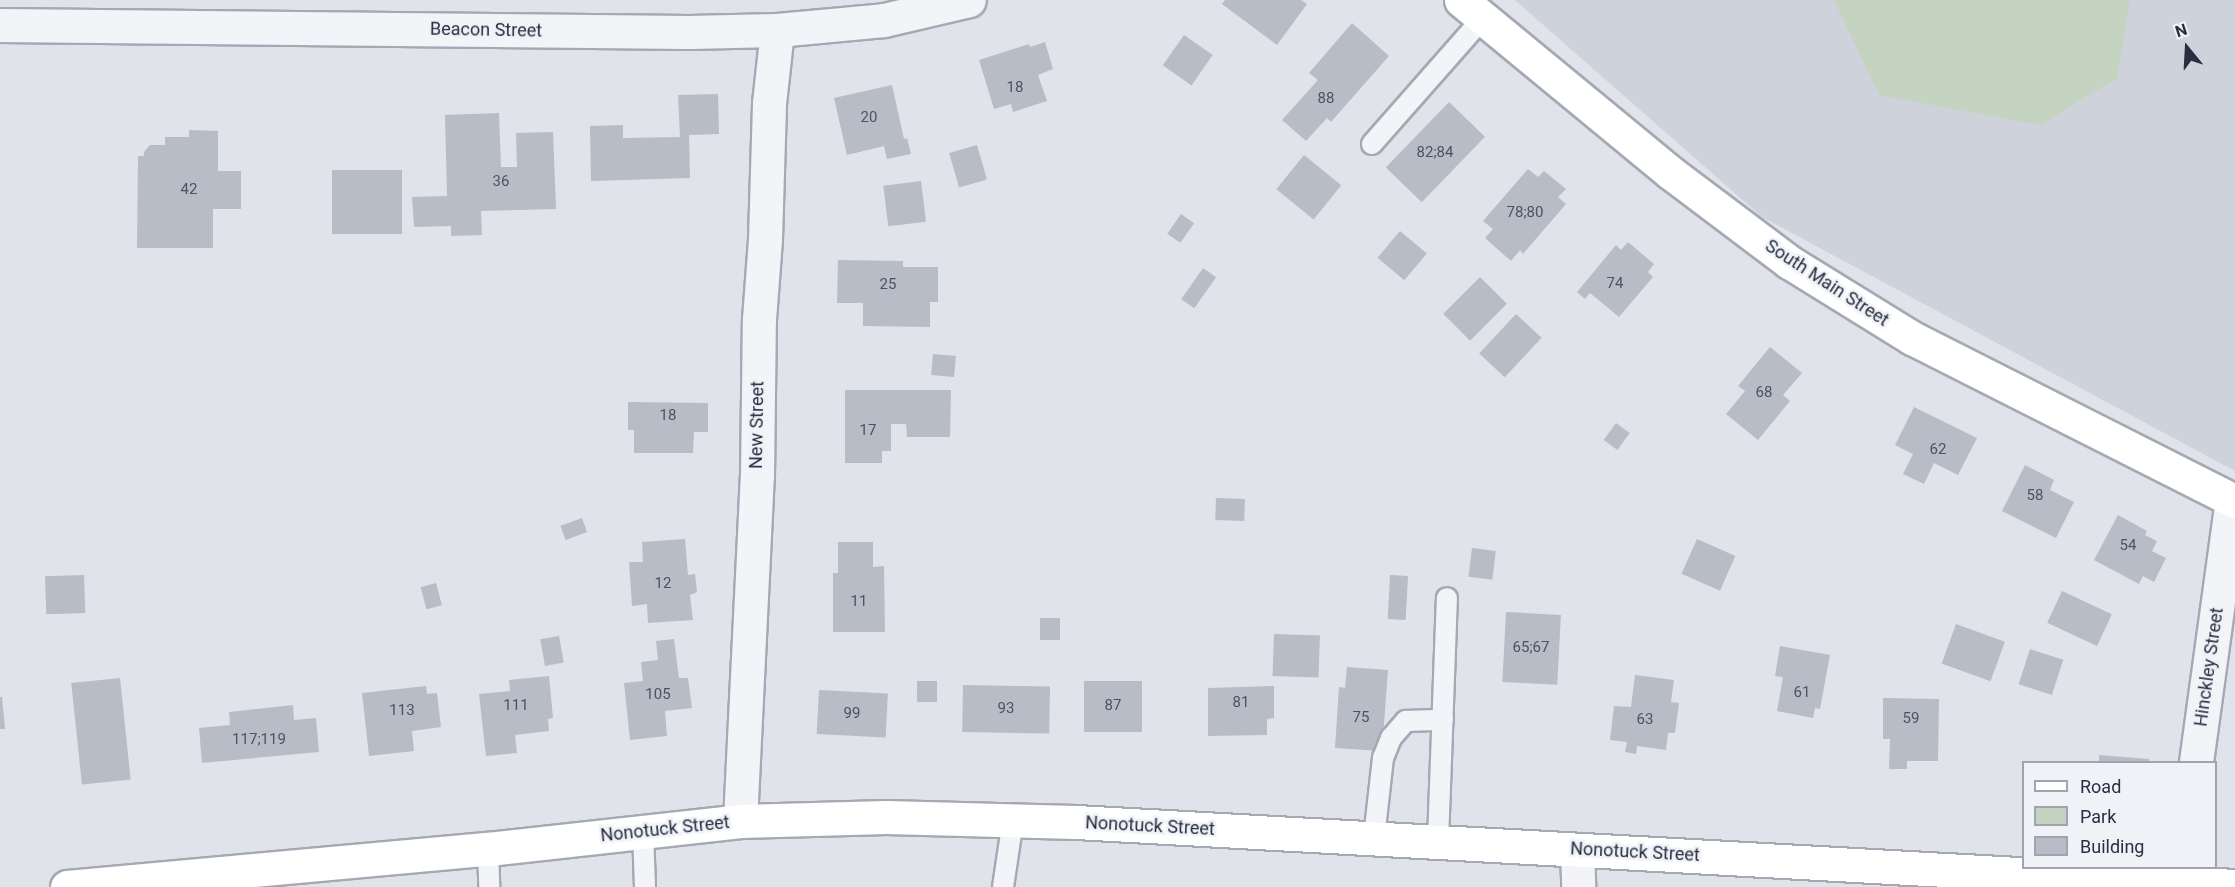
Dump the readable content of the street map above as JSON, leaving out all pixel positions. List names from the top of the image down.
{
  "streets": {
    "main road": ["South Main Street", "Nonotuck Street"],
    "street": ["Beacon Street", "New Street", "Hinckley Street"]
  },
  "crossings": [
    ["Beacon Street", "New Street"],
    ["South Main Street", "Hinckley Street"],
    ["New Street", "Nonotuck Street"]
  ],
  "house_numbers": [
    "18",
    "88",
    "20",
    "82;84",
    "36",
    "42",
    "78;80",
    "74",
    "25",
    "68",
    "18",
    "17",
    "62",
    "58",
    "54",
    "12",
    "11",
    "65;67",
    "61",
    "105",
    "81",
    "111",
    "87",
    "93",
    "113",
    "99",
    "75",
    "59",
    "63",
    "117;119"
  ],
  "legend": ["Road", "Park", "Building"],
  "north": "top"
}
